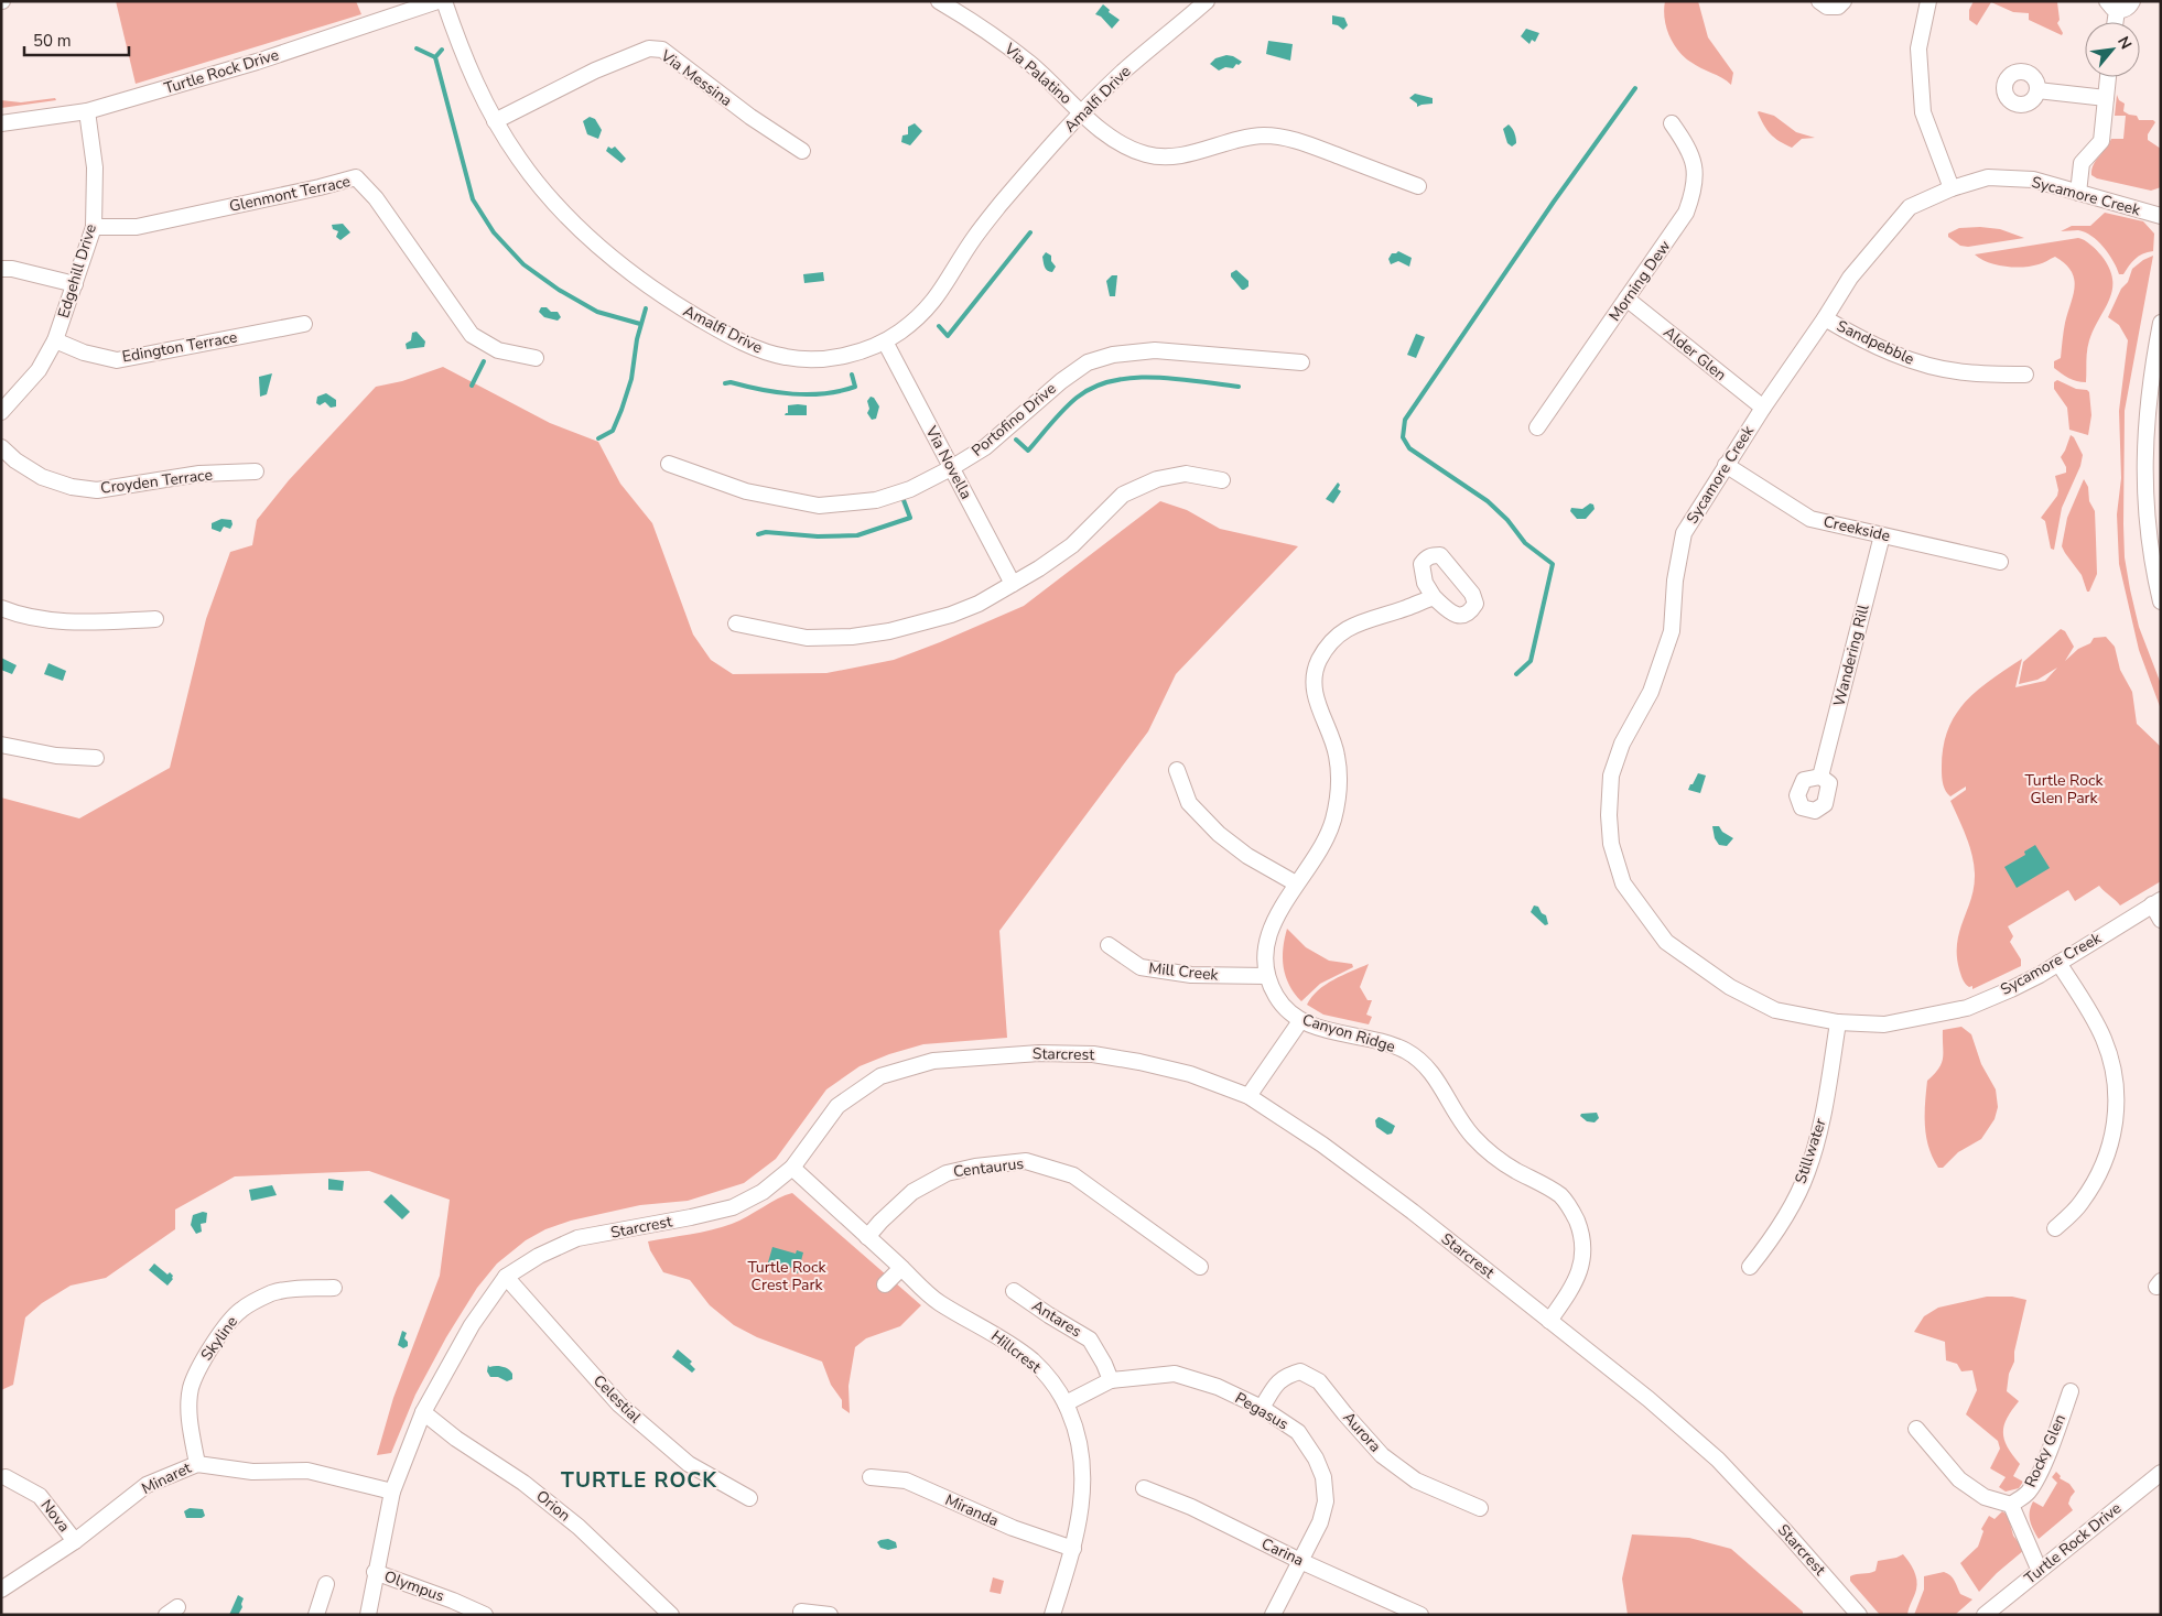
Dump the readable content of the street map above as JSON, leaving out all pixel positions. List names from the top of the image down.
{
  "streets": {
    "street": [
      "Turtle Rock Drive",
      "Via Palatino",
      "Via Messina",
      "Amalfi Drive",
      "Glenmont Terrace",
      "Sycamore Creek",
      "Edgehill Drive",
      "Morning Dew",
      "Sandpebble",
      "Edington Terrace",
      "Alder Glen",
      "Portofino Drive",
      "Via Novella",
      "Croyden Terrace",
      "Creekside",
      "Wandering Rill",
      "Mill Creek",
      "Canyon Ridge",
      "Starcrest",
      "Stillwater",
      "Centaurus",
      "Antares",
      "Skyline",
      "Hillcrest",
      "Celestial",
      "Pegasus",
      "Aurora",
      "Rocky Glen",
      "Minaret",
      "Orion",
      "Miranda",
      "Nova",
      "Carina",
      "Olympus"
    ]
  },
  "crossings": [
    ["Turtle Rock Drive", "Edgehill Drive"],
    ["Via Palatino", "Amalfi Drive"],
    ["Via Messina", "Amalfi Drive"],
    ["Amalfi Drive", "Via Novella"],
    ["Glenmont Terrace", "Edgehill Drive"],
    ["Sycamore Creek", "Sandpebble"],
    ["Sycamore Creek", "Alder Glen"],
    ["Sycamore Creek", "Creekside"],
    ["Sycamore Creek", "Stillwater"],
    ["Edgehill Drive", "Edington Terrace"],
    ["Morning Dew", "Alder Glen"],
    ["Portofino Drive", "Via Novella"],
    ["Creekside", "Wandering Rill"],
    ["Mill Creek", "Canyon Ridge"],
    ["Canyon Ridge", "Starcrest"],
    ["Starcrest", "Hillcrest"],
    ["Starcrest", "Celestial"],
    ["Starcrest", "Minaret"],
    ["Starcrest", "Orion"],
    ["Starcrest", "Olympus"],
    ["Centaurus", "Hillcrest"],
    ["Antares", "Pegasus"],
    ["Skyline", "Minaret"],
    ["Hillcrest", "Pegasus"],
    ["Hillcrest", "Miranda"],
    ["Pegasus", "Aurora"],
    ["Pegasus", "Carina"],
    ["Minaret", "Nova"]
  ],
  "districts": ["TURTLE ROCK"],
  "parks": ["Turtle Rock Glen Park", "Turtle Rock Crest Park"],
  "scale_bar": "50 m",
  "north": "top right"
}
